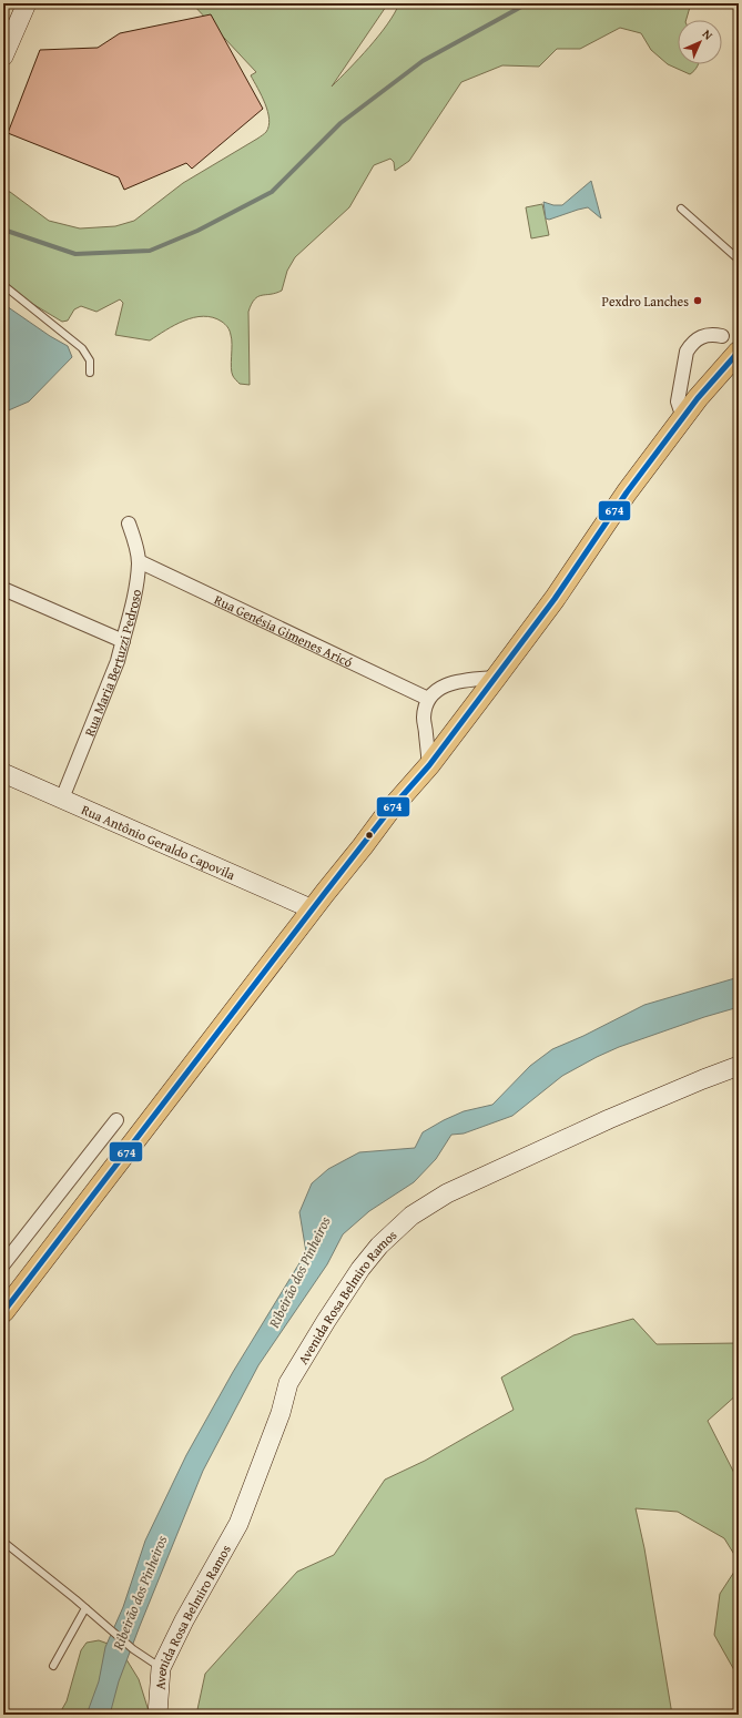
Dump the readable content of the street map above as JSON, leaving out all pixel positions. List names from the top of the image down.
{
  "streets": {
    "main road": ["Rua Antônio Geraldo Capovila", "Avenida Rosa Belmiro Ramos"],
    "street": ["Rua Genésia Gimenes Aricó", "Rua Maria Bertuzzi Pedroso"]
  },
  "crossings": [
    ["Rua Genésia Gimenes Aricó", "Rua Maria Bertuzzi Pedroso"],
    ["Rua Maria Bertuzzi Pedroso", "Rua Antônio Geraldo Capovila"]
  ],
  "water": ["Ribeirão dos Pinheiros"],
  "places": ["Pexdro Lanches"],
  "lines": ["transit line 674"],
  "north": "top right"
}
